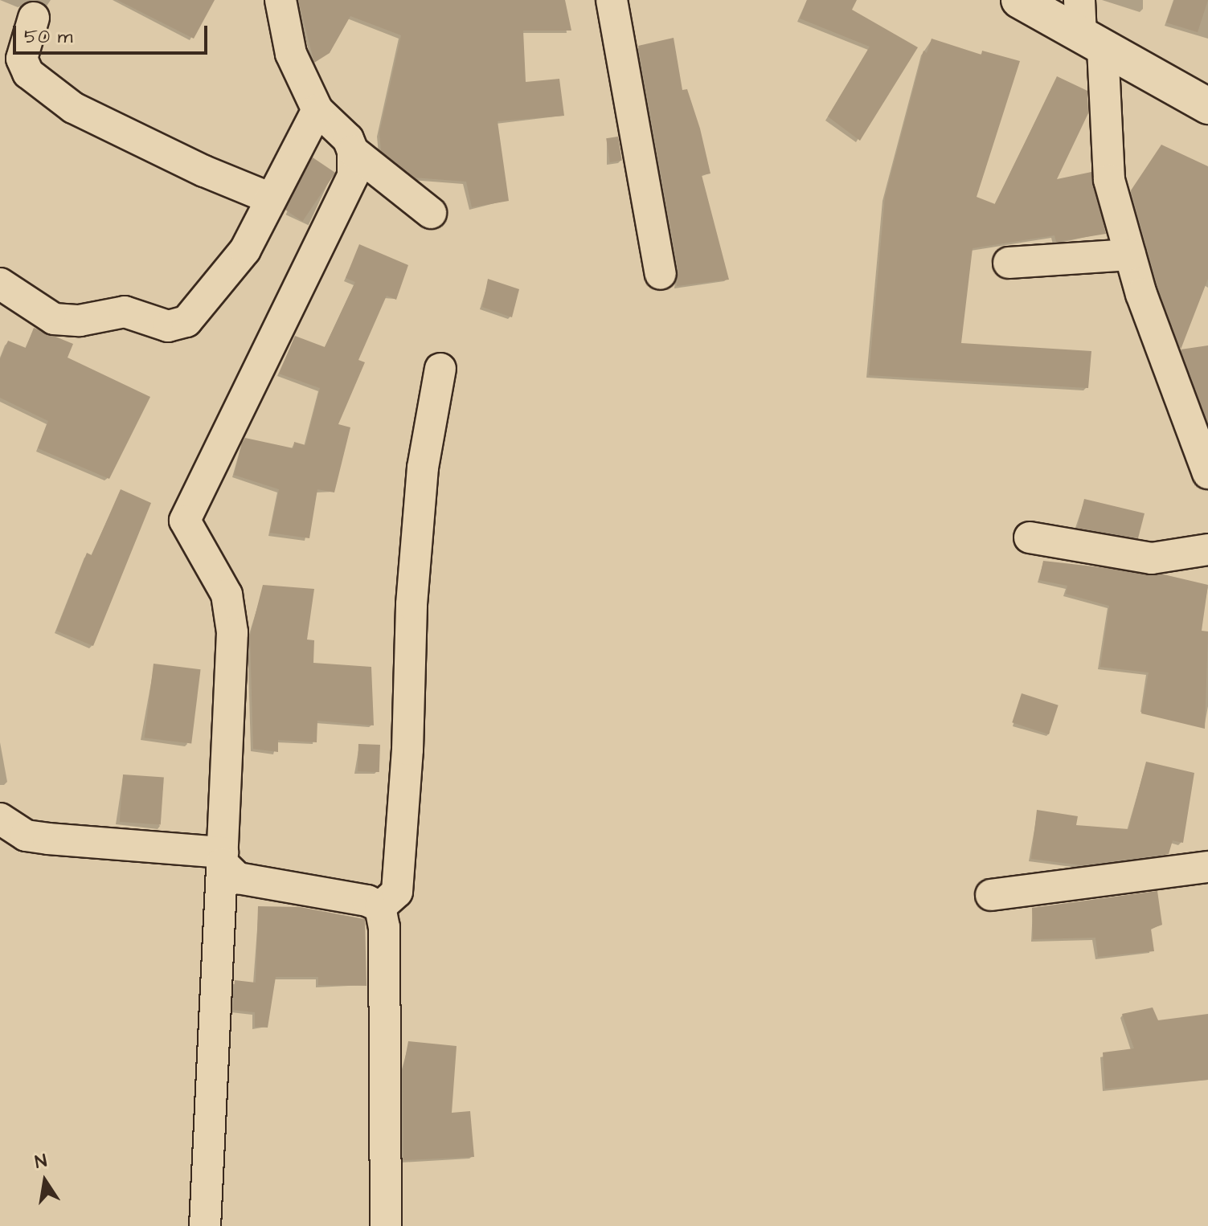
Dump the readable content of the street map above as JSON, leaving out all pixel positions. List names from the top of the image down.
{
  "scale_bar": "50 m",
  "north": "top"
}
